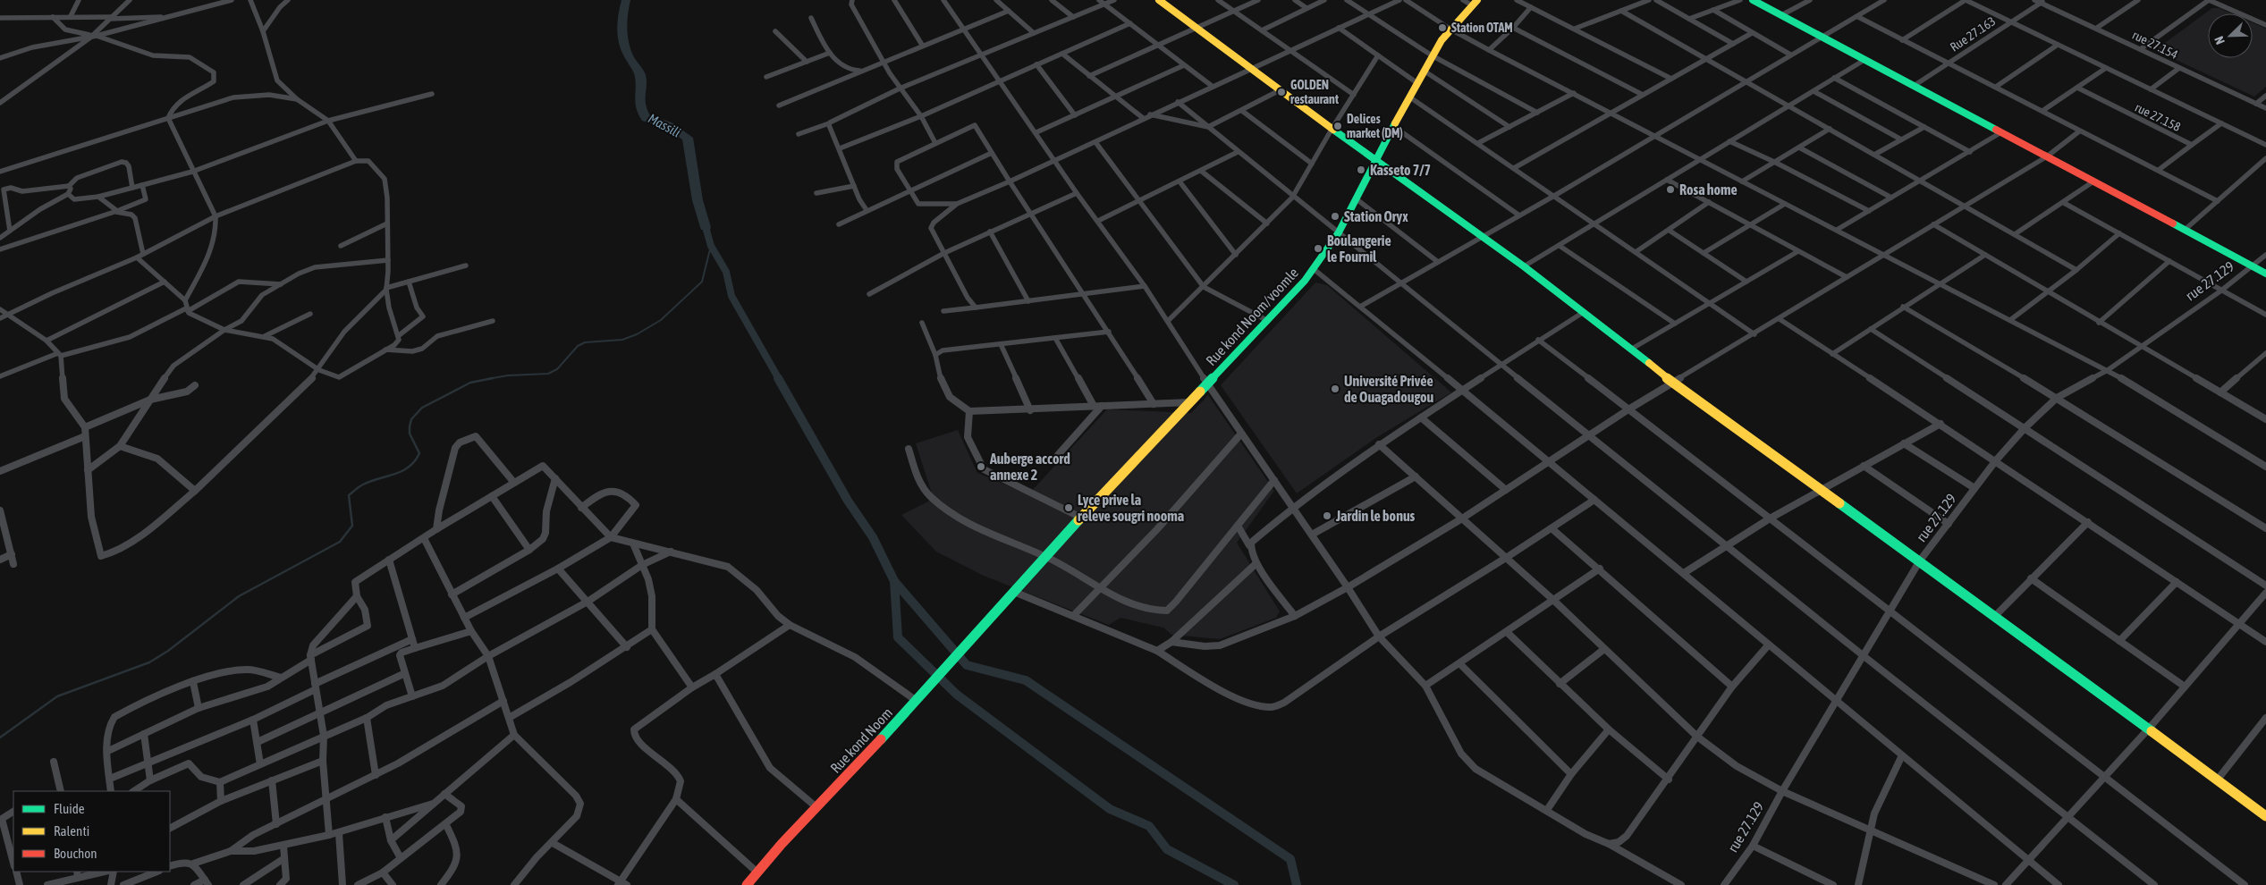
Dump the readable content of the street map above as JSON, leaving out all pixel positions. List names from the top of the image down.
{
  "streets": {
    "street": [
      "Rue 27.163",
      "rue 27.154",
      "rue 27.158",
      "rue 27.129",
      "Rue kond Noom/voomle",
      "Rue kond Noom"
    ]
  },
  "crossings": [
    ["Rue 27.163", "rue 27.154"],
    ["Rue kond Noom/voomle", "Rue kond Noom"]
  ],
  "water": ["Massili"],
  "places": [
    "Station OTAM",
    "GOLDEN restaurant",
    "Delices market (DM)",
    "Kasseto 7/7",
    "Rosa home",
    "Station Oryx",
    "Boulangerie le Fournil",
    "Université Privée de Ouagadougou",
    "Auberge accord annexe 2",
    "Lyce prive la releve sougri nooma",
    "Jardin le bonus"
  ],
  "legend": ["Fluide", "Ralenti", "Bouchon"],
  "north": "bottom left"
}
